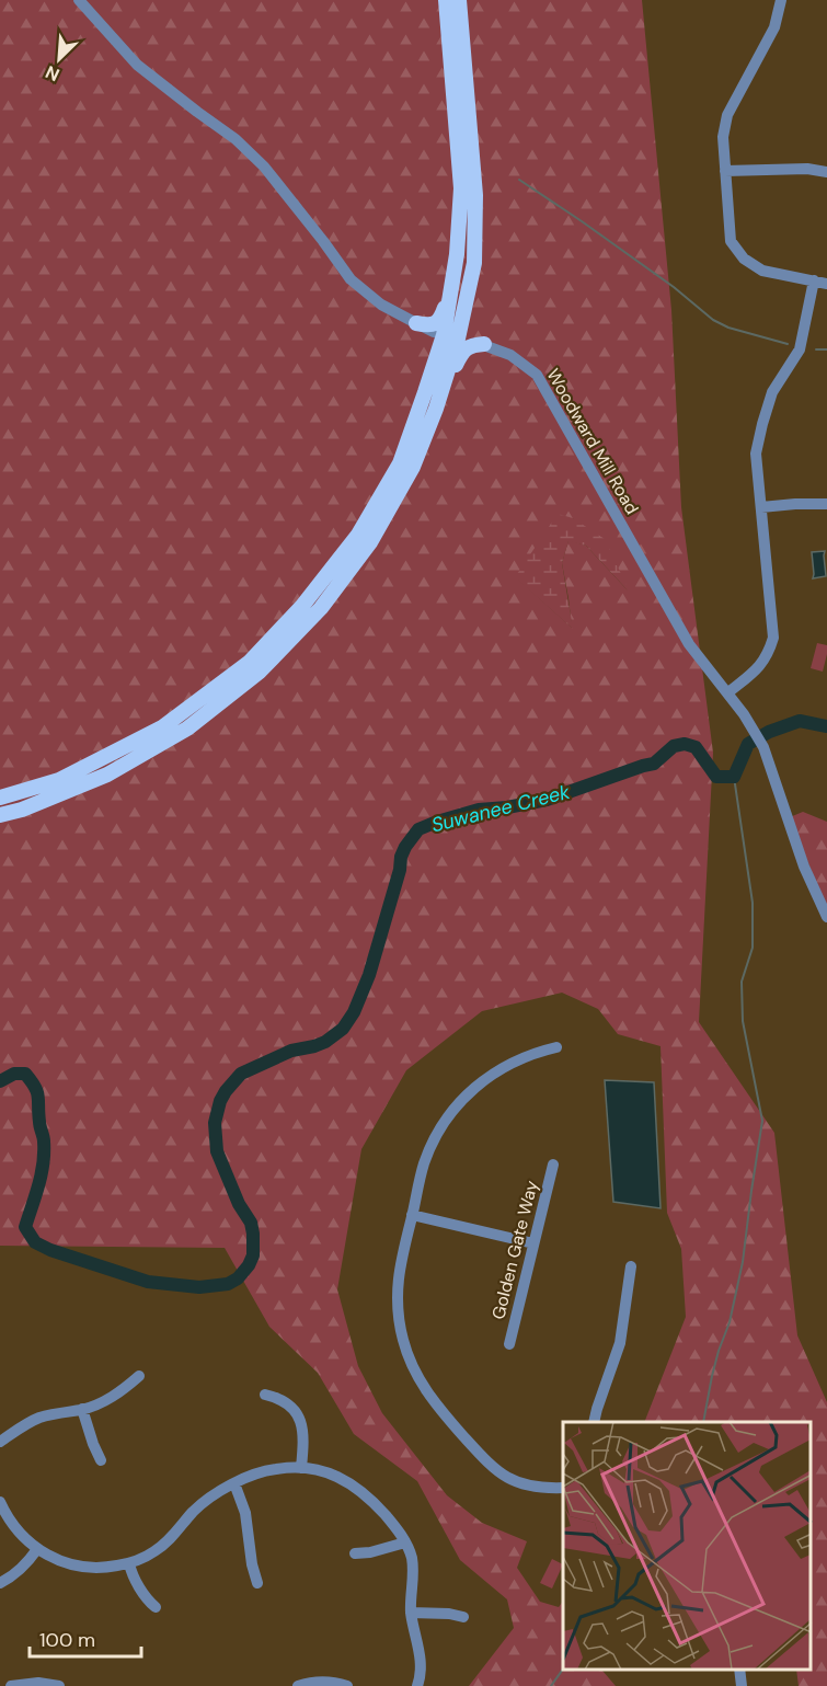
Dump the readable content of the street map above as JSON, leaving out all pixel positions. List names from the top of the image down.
{
  "streets": {
    "street": ["Woodward Mill Road", "Golden Gate Way"]
  },
  "water": ["Suwanee Creek"],
  "scale_bar": "100 m",
  "north": "bottom left"
}
